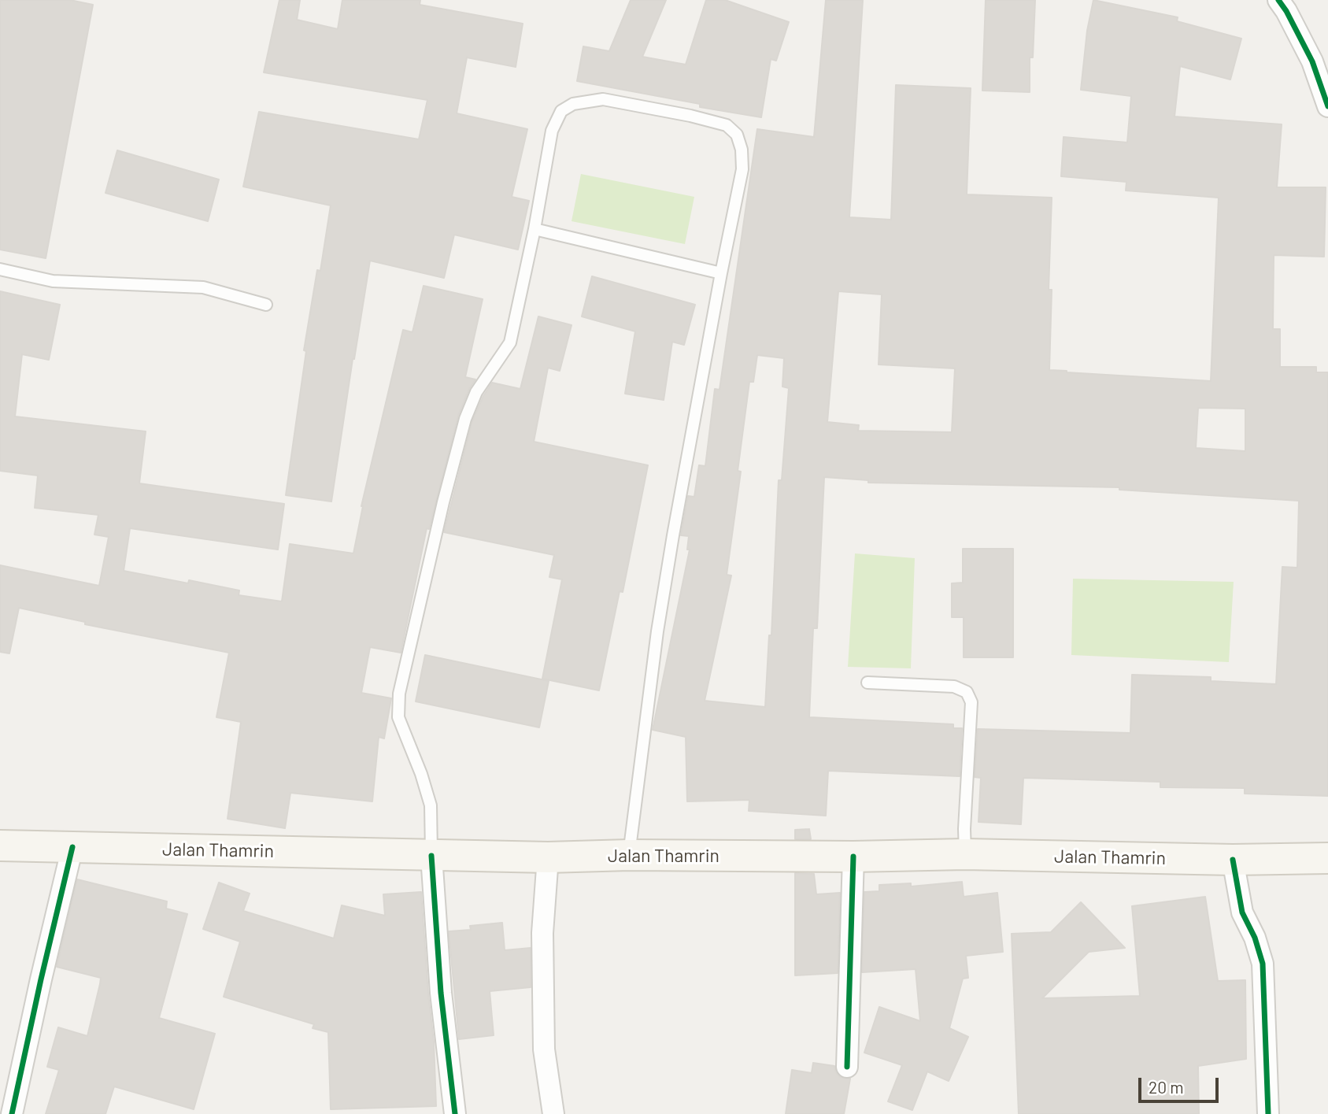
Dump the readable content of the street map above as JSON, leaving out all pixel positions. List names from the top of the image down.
{
  "streets": {
    "main road": ["Jalan Thamrin"]
  },
  "scale_bar": "20 m"
}
